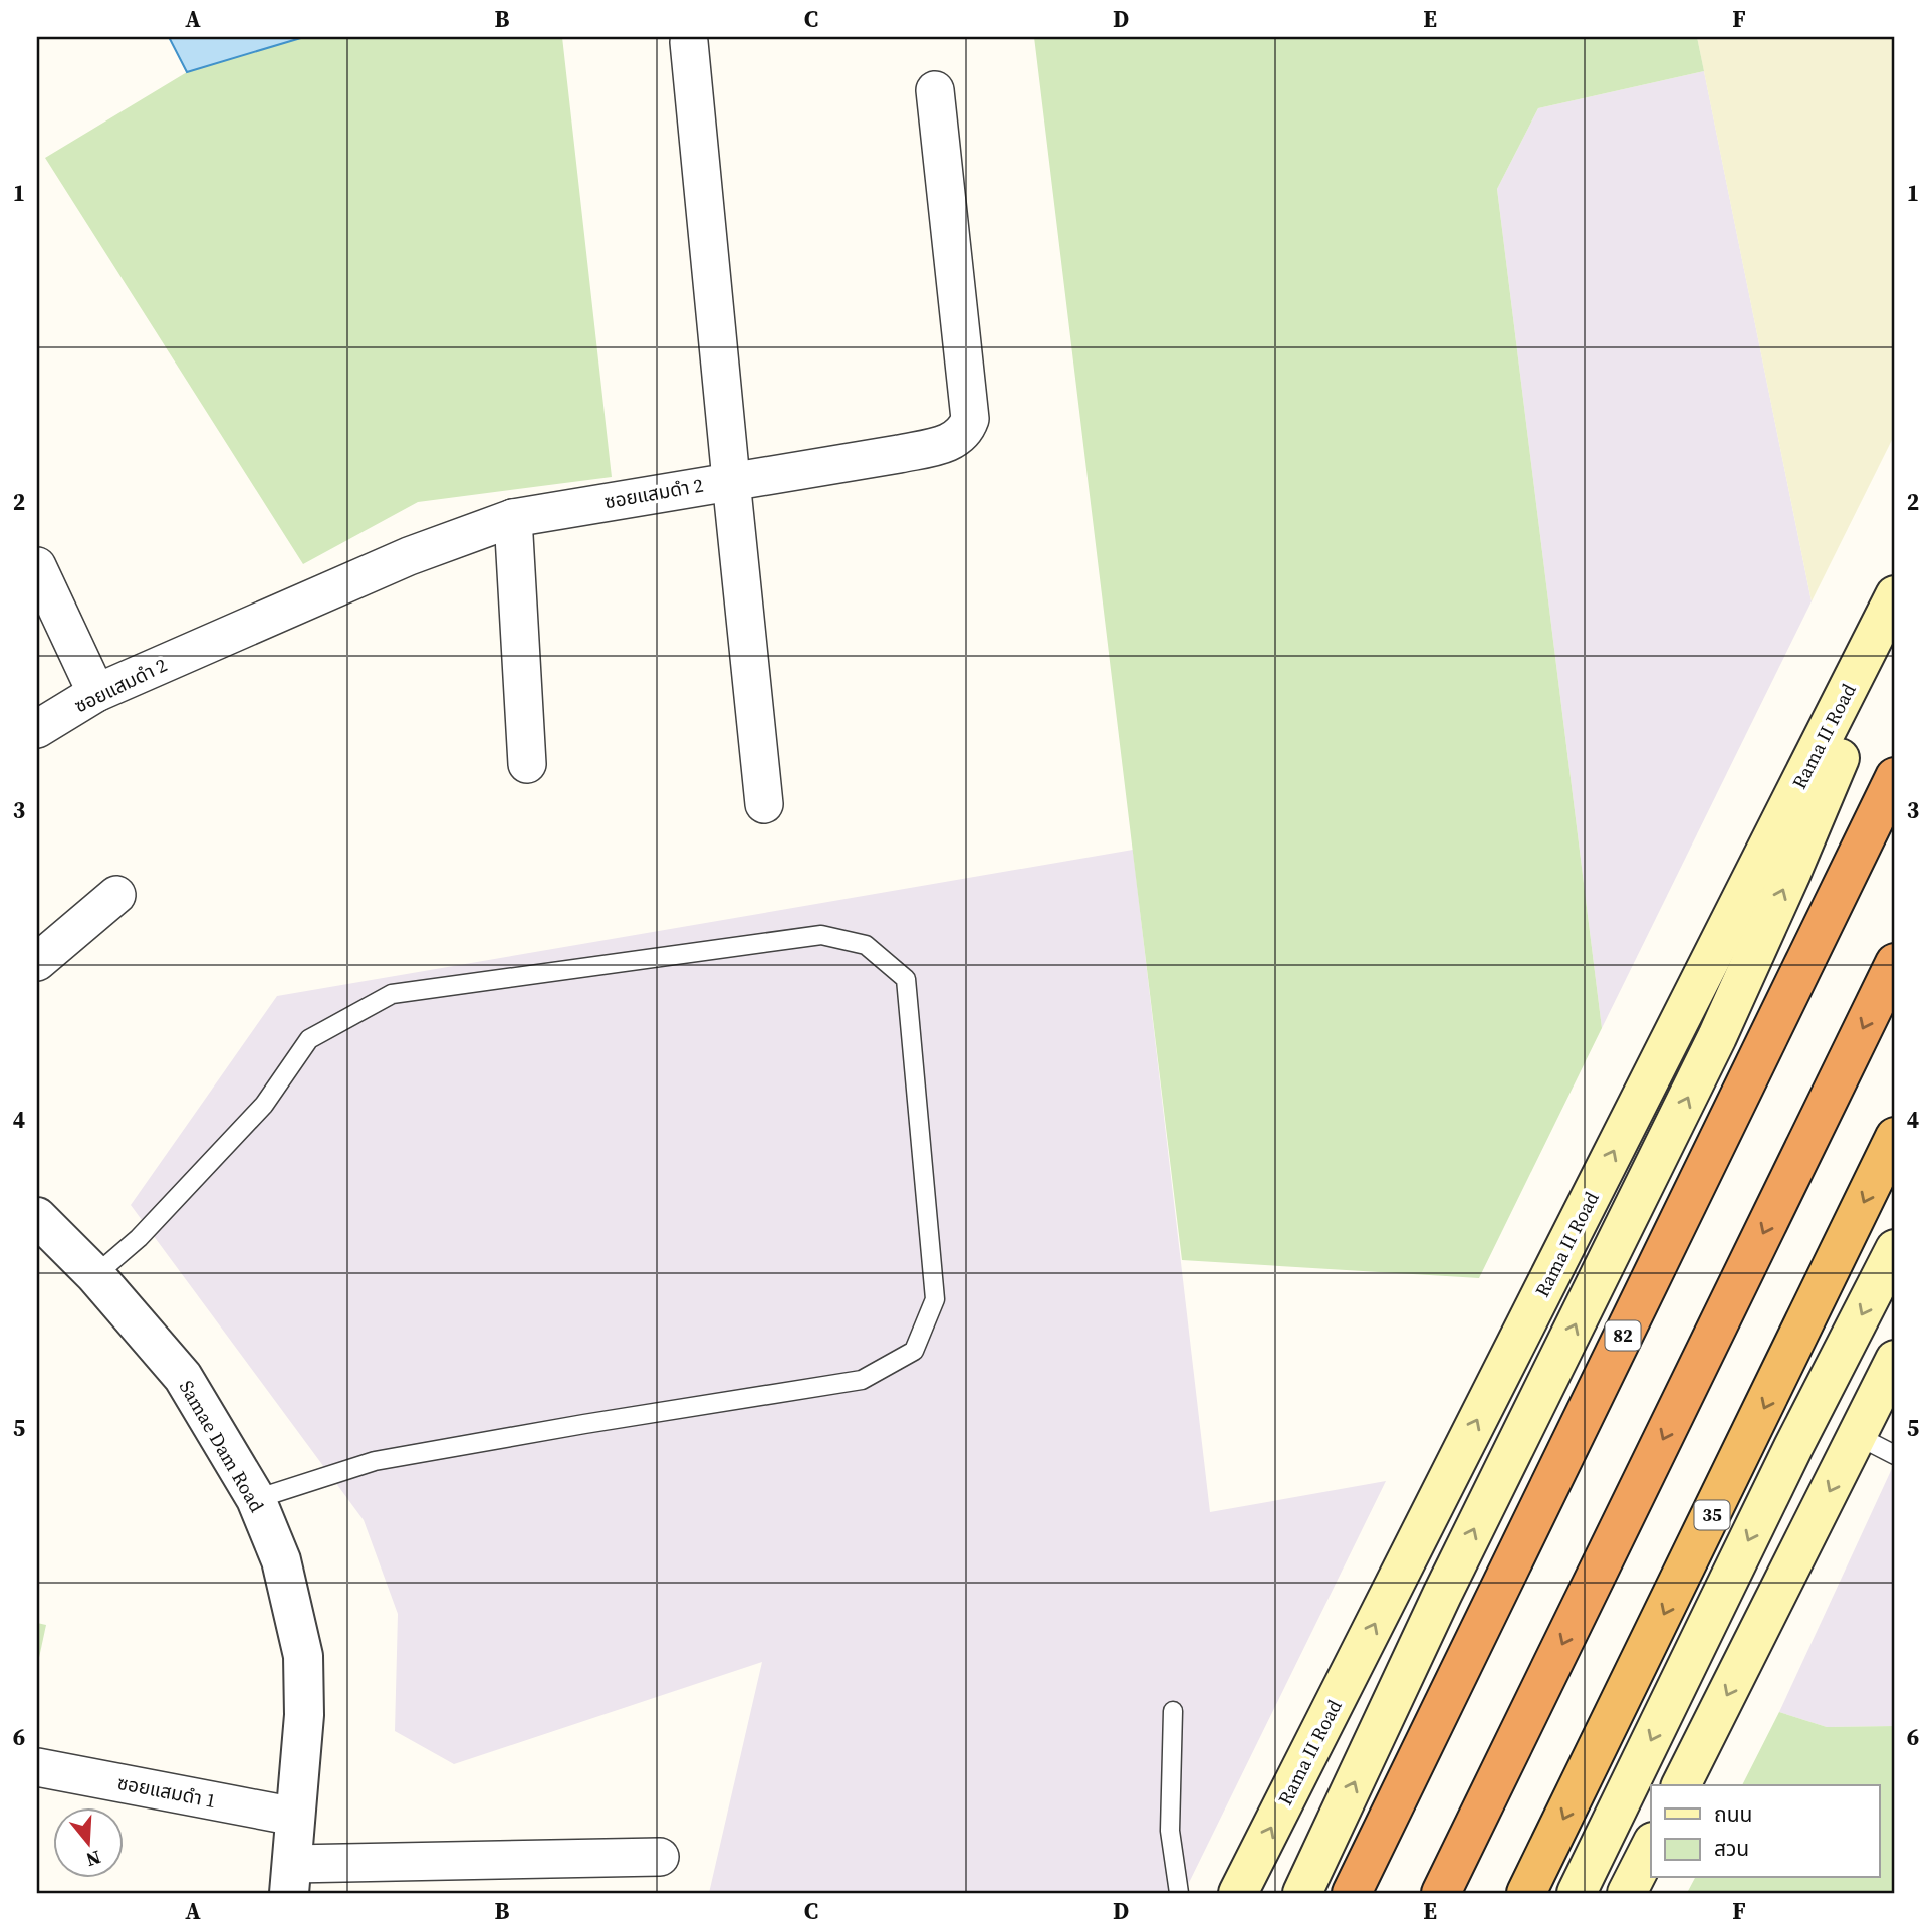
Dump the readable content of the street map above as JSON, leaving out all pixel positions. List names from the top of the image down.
{
  "streets": {
    "highway": ["82", "35"],
    "main road": ["Rama II Road"],
    "street": ["ซอยแสมดำ 2", "Samae Dam Road", "ซอยแสมดำ 1"]
  },
  "crossings": [
    ["Samae Dam Road", "ซอยแสมดำ 1"]
  ],
  "legend": ["ถนน", "สวน"],
  "north": "bottom",
  "grid": {
    "columns": [
      "A",
      "B",
      "C",
      "D",
      "E",
      "F"
    ],
    "rows": [
      "1",
      "2",
      "3",
      "4",
      "5",
      "6"
    ]
  }
}
